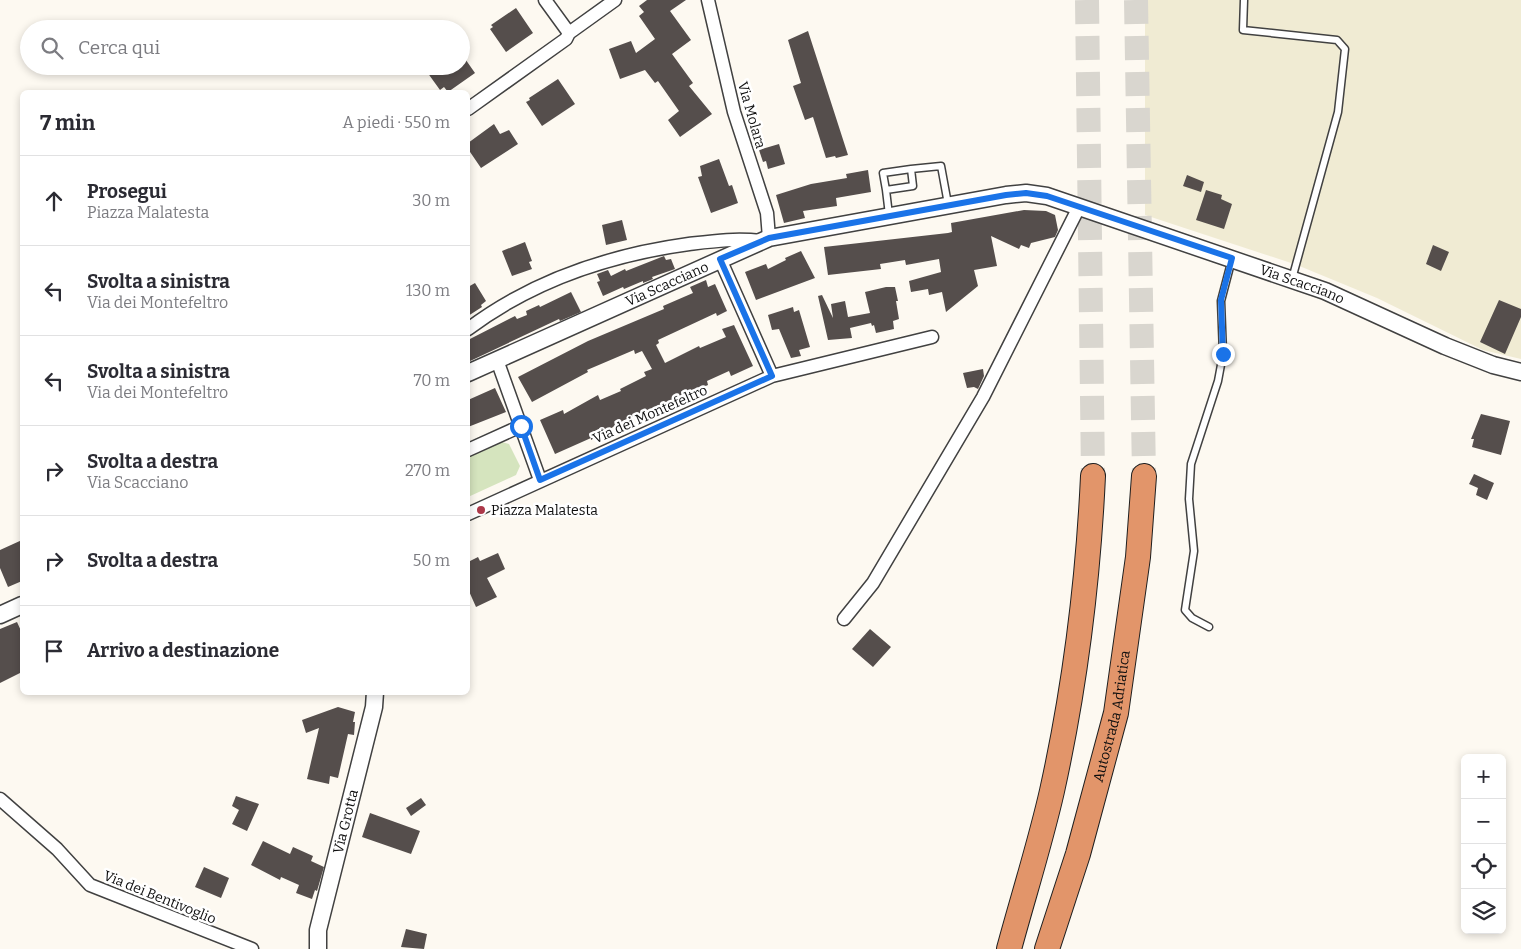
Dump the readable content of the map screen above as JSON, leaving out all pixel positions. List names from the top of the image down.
{
  "streets": {
    "highway": ["Autostrada Adriatica"],
    "street": [
      "Via Molara",
      "Via Scacciano",
      "Via dei Montefeltro",
      "Via Grotta",
      "Via dei Bentivoglio"
    ]
  },
  "crossings": [
    ["Via Molara", "Via Scacciano"]
  ],
  "places": ["Piazza Malatesta"],
  "page": {
    "search": "Cerca qui",
    "heading": ["7 min", "A piedi · 550 m"],
    "list": [
      ["Prosegui", "Piazza Malatesta", "30 m"],
      ["Svolta a sinistra", "Via dei Montefeltro", "130 m"],
      ["Svolta a sinistra", "Via dei Montefeltro", "70 m"],
      ["Svolta a destra", "Via Scacciano", "270 m"],
      ["Svolta a destra", "50 m"],
      "Arrivo a destinazione"
    ],
    "map_buttons": ["+", "−"]
  }
}
